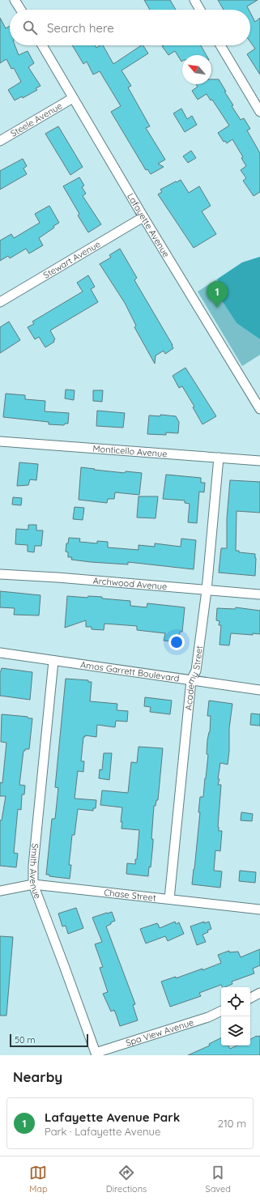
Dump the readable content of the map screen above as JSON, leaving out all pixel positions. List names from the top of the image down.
{
  "streets": {
    "street": [
      "Steele Avenue",
      "Lafayette Avenue",
      "Stewart Avenue",
      "Monticello Avenue",
      "Archwood Avenue",
      "Amos Garrett Boulevard",
      "Academy Street",
      "Smith Avenue",
      "Chase Street",
      "Spa View Avenue"
    ]
  },
  "crossings": [
    ["Steele Avenue", "Lafayette Avenue"],
    ["Lafayette Avenue", "Stewart Avenue"],
    ["Monticello Avenue", "Academy Street"],
    ["Archwood Avenue", "Academy Street"],
    ["Amos Garrett Boulevard", "Academy Street"],
    ["Amos Garrett Boulevard", "Smith Avenue"],
    ["Academy Street", "Chase Street"],
    ["Smith Avenue", "Chase Street"],
    ["Smith Avenue", "Spa View Avenue"]
  ],
  "scale_bar": "50 m",
  "north": "top left",
  "page": {
    "search": "Search here",
    "pins": "1",
    "scale": "50 m",
    "heading": "Nearby",
    "list": [
      {
        "mark": "1",
        "name": "Lafayette Avenue Park",
        "note": "Park · Lafayette Avenue",
        "value": "210 m"
      }
    ],
    "nav": ["Map", "Directions", "Saved"]
  }
}
